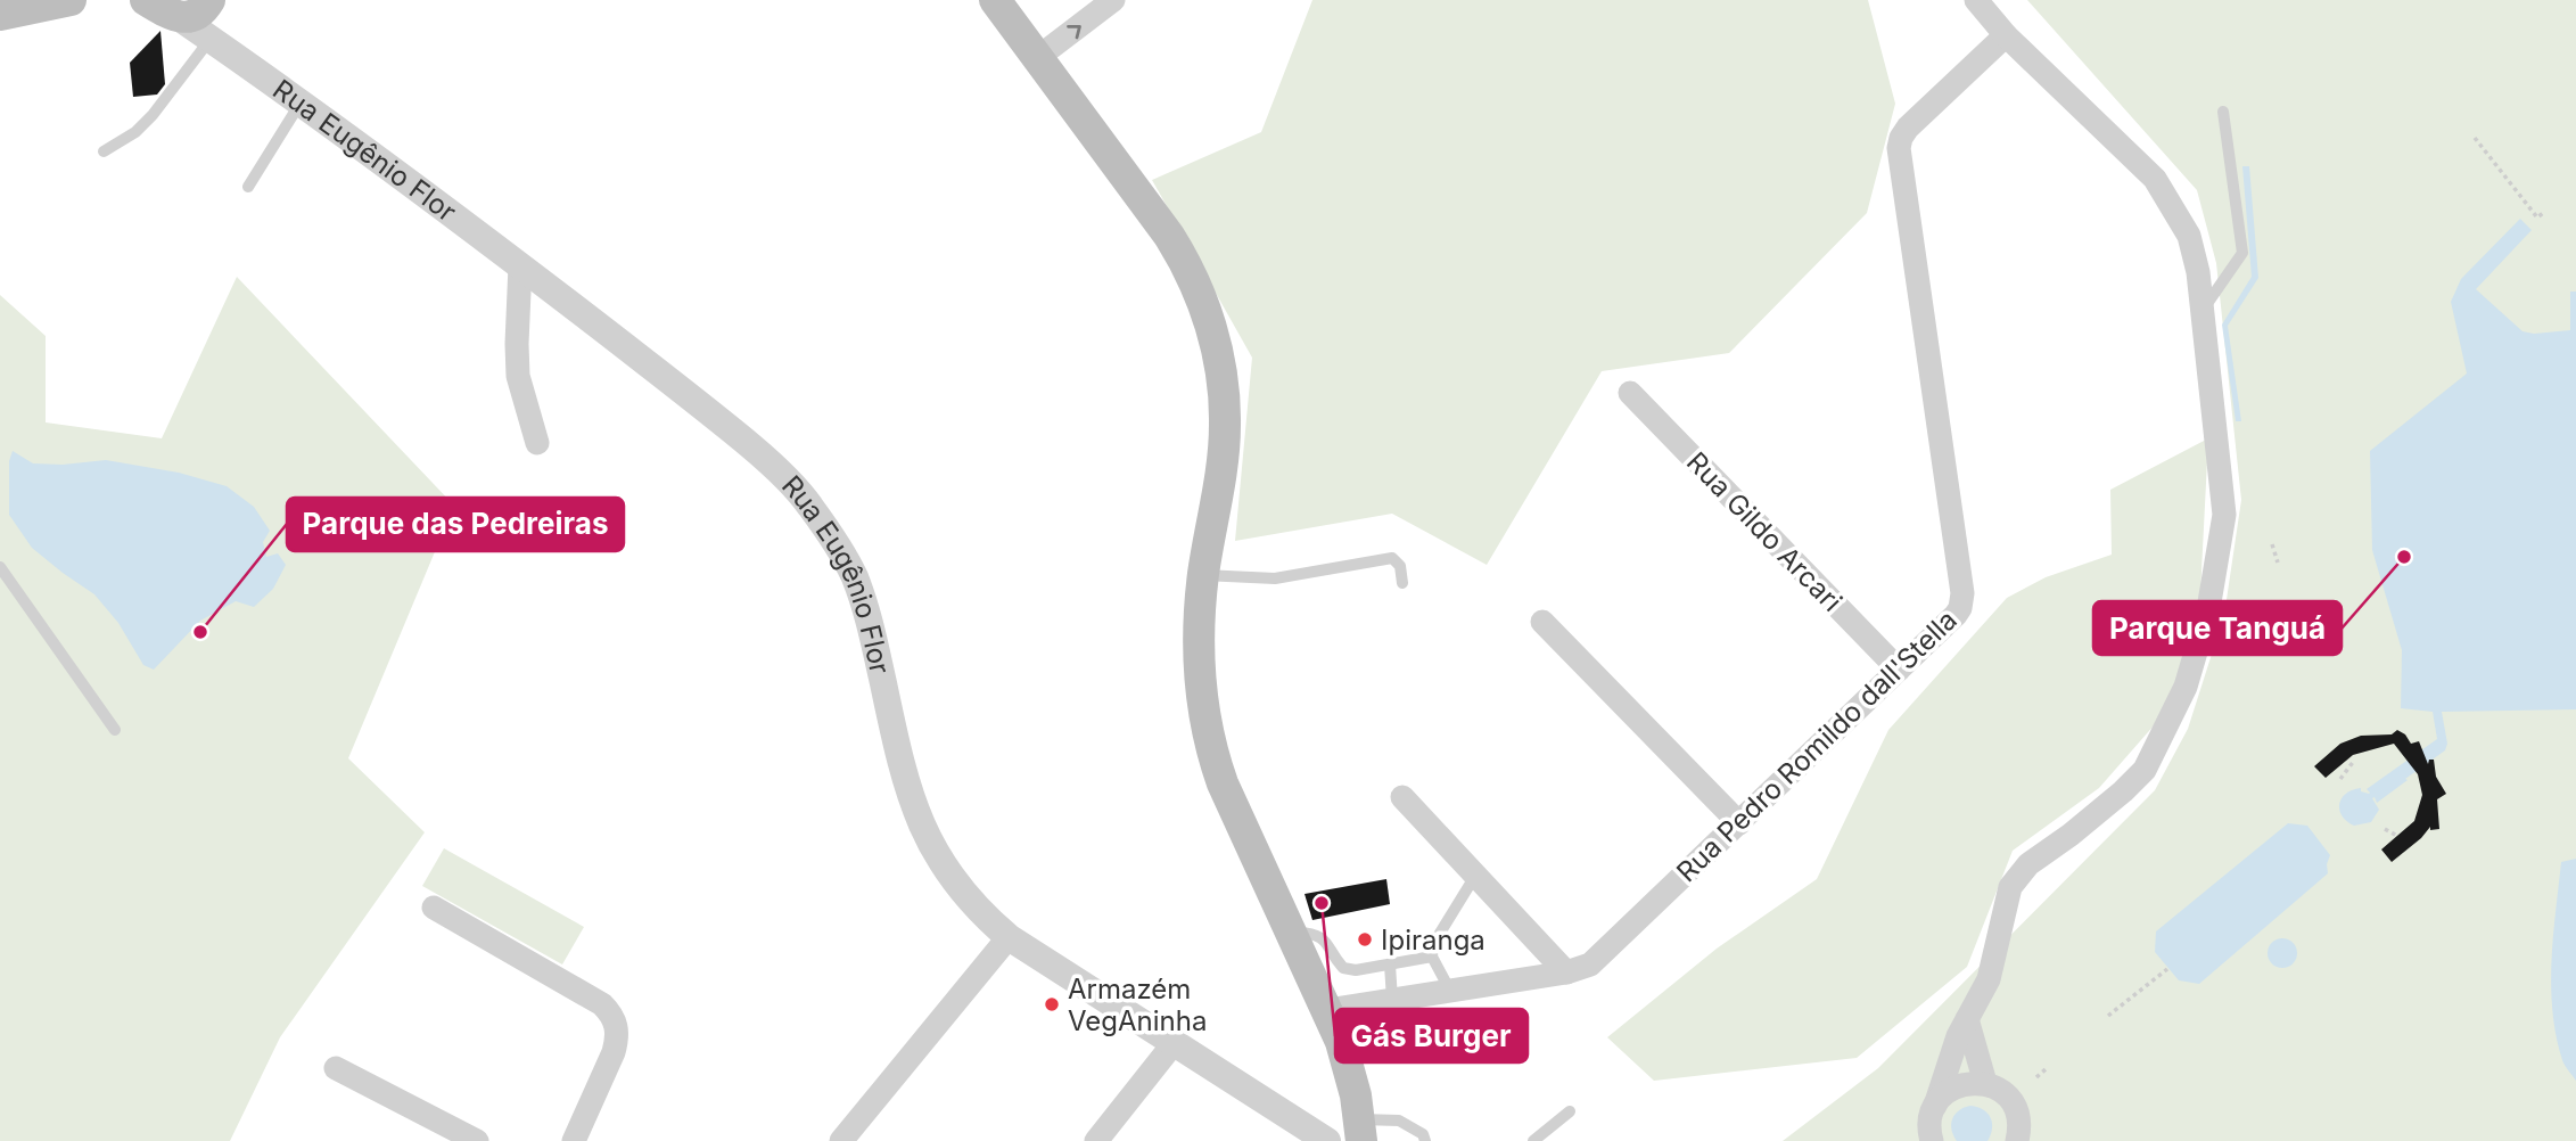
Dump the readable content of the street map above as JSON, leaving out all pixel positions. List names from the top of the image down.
{
  "streets": {
    "street": ["Rua Eugênio Flor", "Rua Gildo Arcari", "Rua Pedro Romildo dall'Stella"]
  },
  "crossings": [
    ["Rua Gildo Arcari", "Rua Pedro Romildo dall'Stella"]
  ],
  "places": [
    "Parque Tanguá",
    "Parque das Pedreiras",
    "Gás Burger",
    "Ipiranga",
    "Armazém VegAninha"
  ]
}
